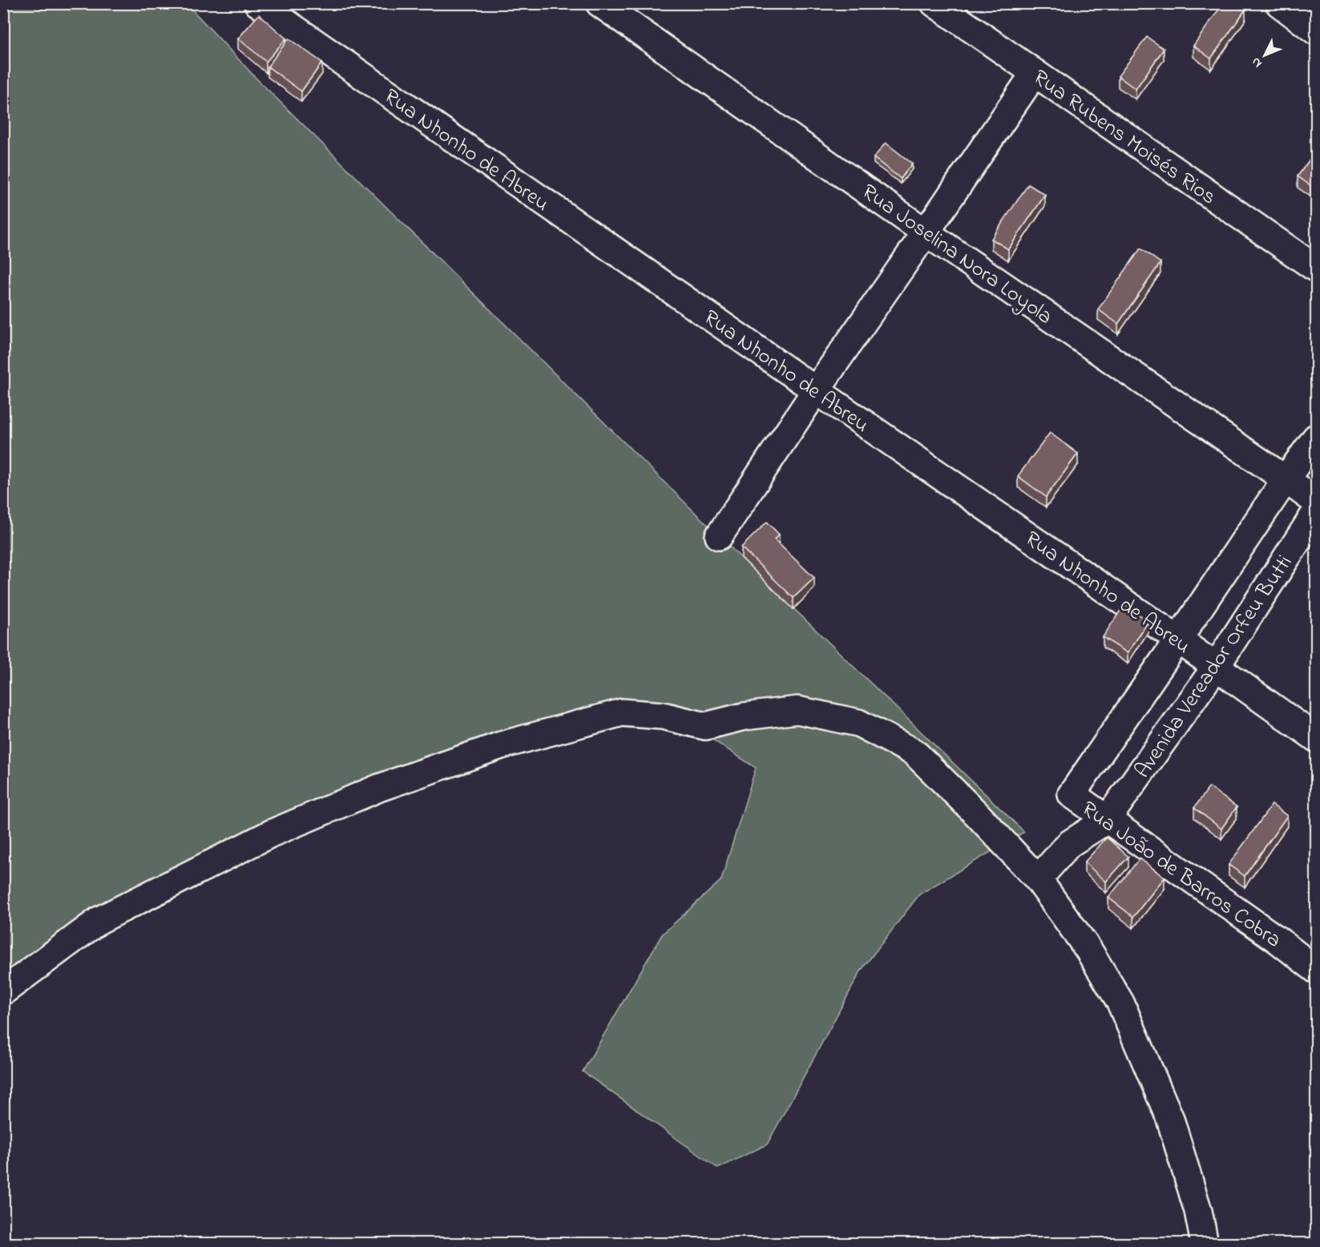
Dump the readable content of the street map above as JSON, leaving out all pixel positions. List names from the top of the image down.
{
  "streets": {
    "street": [
      "Rua Rubens Moisés Rios",
      "Rua Nhonho de Abreu",
      "Rua Joselina Nora Loyola",
      "Avenida Vereador Orfeu Butti",
      "Rua João de Barros Cobra"
    ]
  },
  "crossings": [
    ["Rua Nhonho de Abreu", "Avenida Vereador Orfeu Butti"],
    ["Rua Joselina Nora Loyola", "Avenida Vereador Orfeu Butti"],
    ["Avenida Vereador Orfeu Butti", "Rua João de Barros Cobra"]
  ],
  "north": "bottom left"
}
